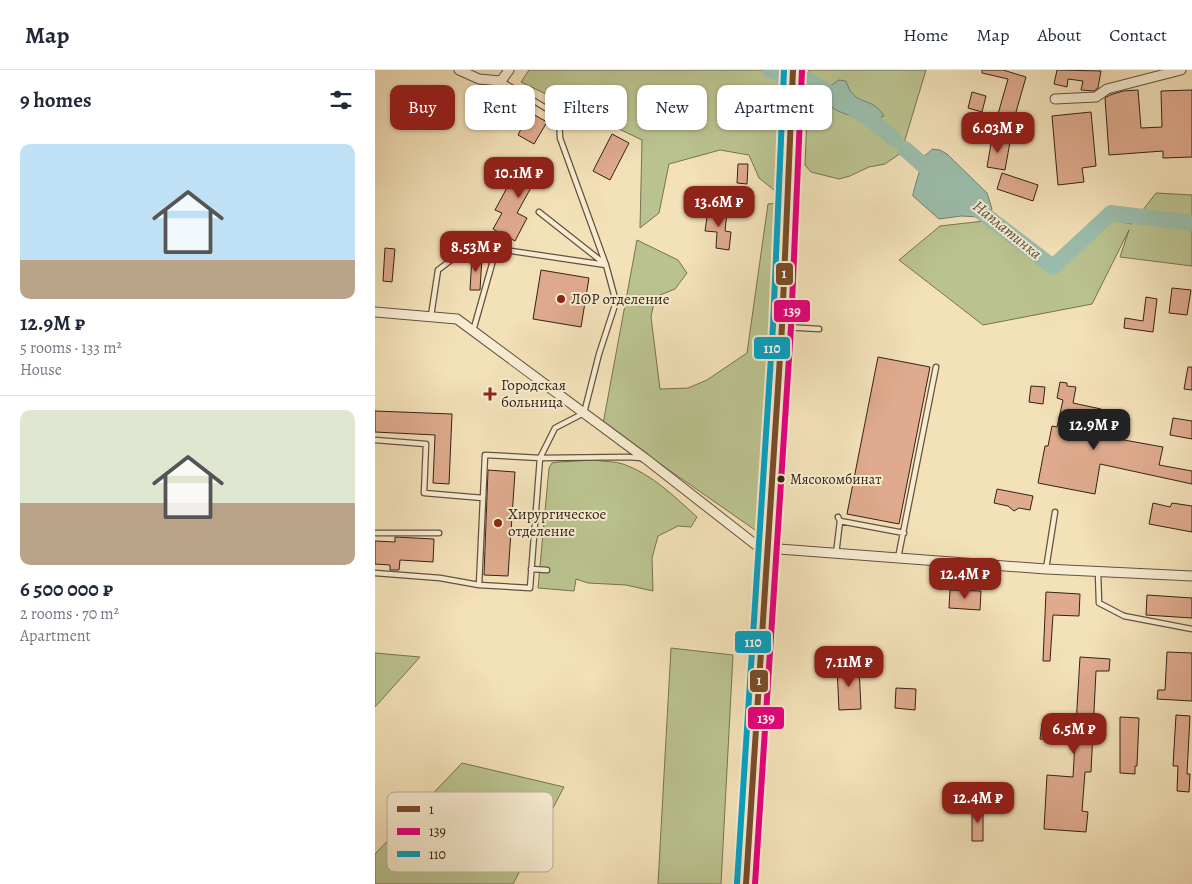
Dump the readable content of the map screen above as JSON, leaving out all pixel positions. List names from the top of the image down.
{
  "water": ["Наплатинка"],
  "places": {
    "other": ["ЛОР отделение", "Мясокомбинат", "Хирургическое отделение"],
    "health": ["Городская больница"]
  },
  "lines": ["transit line 1", "transit line 139", "transit line 110"],
  "legend": ["1", "139", "110"],
  "page": {
    "header": "Map",
    "nav": [
      "Home",
      "Map",
      "About",
      "Contact"
    ],
    "heading": "9 homes",
    "chip": [
      "Buy",
      "Rent",
      "Filters",
      "New",
      "Apartment"
    ],
    "price": [
      "6.03M ₽",
      "10.1M ₽",
      "13.6M ₽",
      "8.53M ₽",
      "12.9M ₽",
      "12.4M ₽",
      "7.11M ₽",
      "6.5M ₽",
      "12.4M ₽"
    ],
    "list": [
      {
        "name": "12.9M ₽",
        "note": "5 rooms · 133 m² · House"
      },
      {
        "name": "6 500 000 ₽",
        "note": "2 rooms · 70 m² · Apartment"
      }
    ]
  }
}
